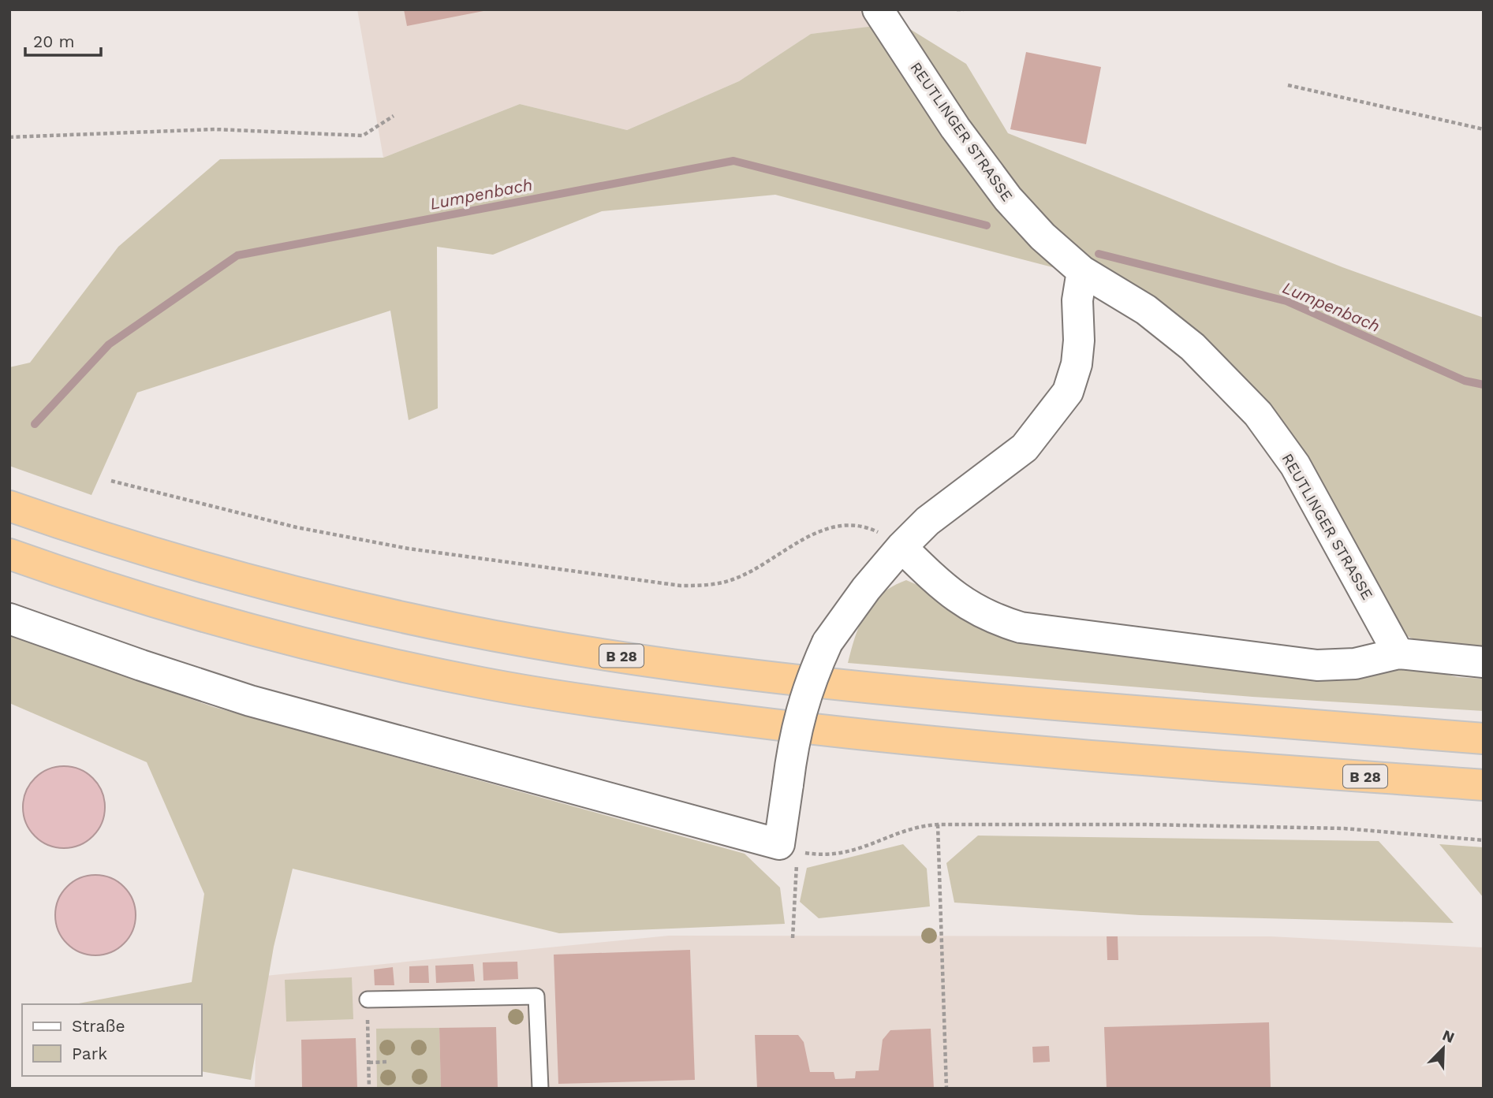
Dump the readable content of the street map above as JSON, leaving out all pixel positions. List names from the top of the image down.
{
  "streets": {
    "highway": ["B 28"],
    "street": ["REUTLINGER STRASSE"]
  },
  "water": ["Lumpenbach"],
  "legend": ["Straße", "Park"],
  "scale_bar": "20 m",
  "north": "top right"
}
